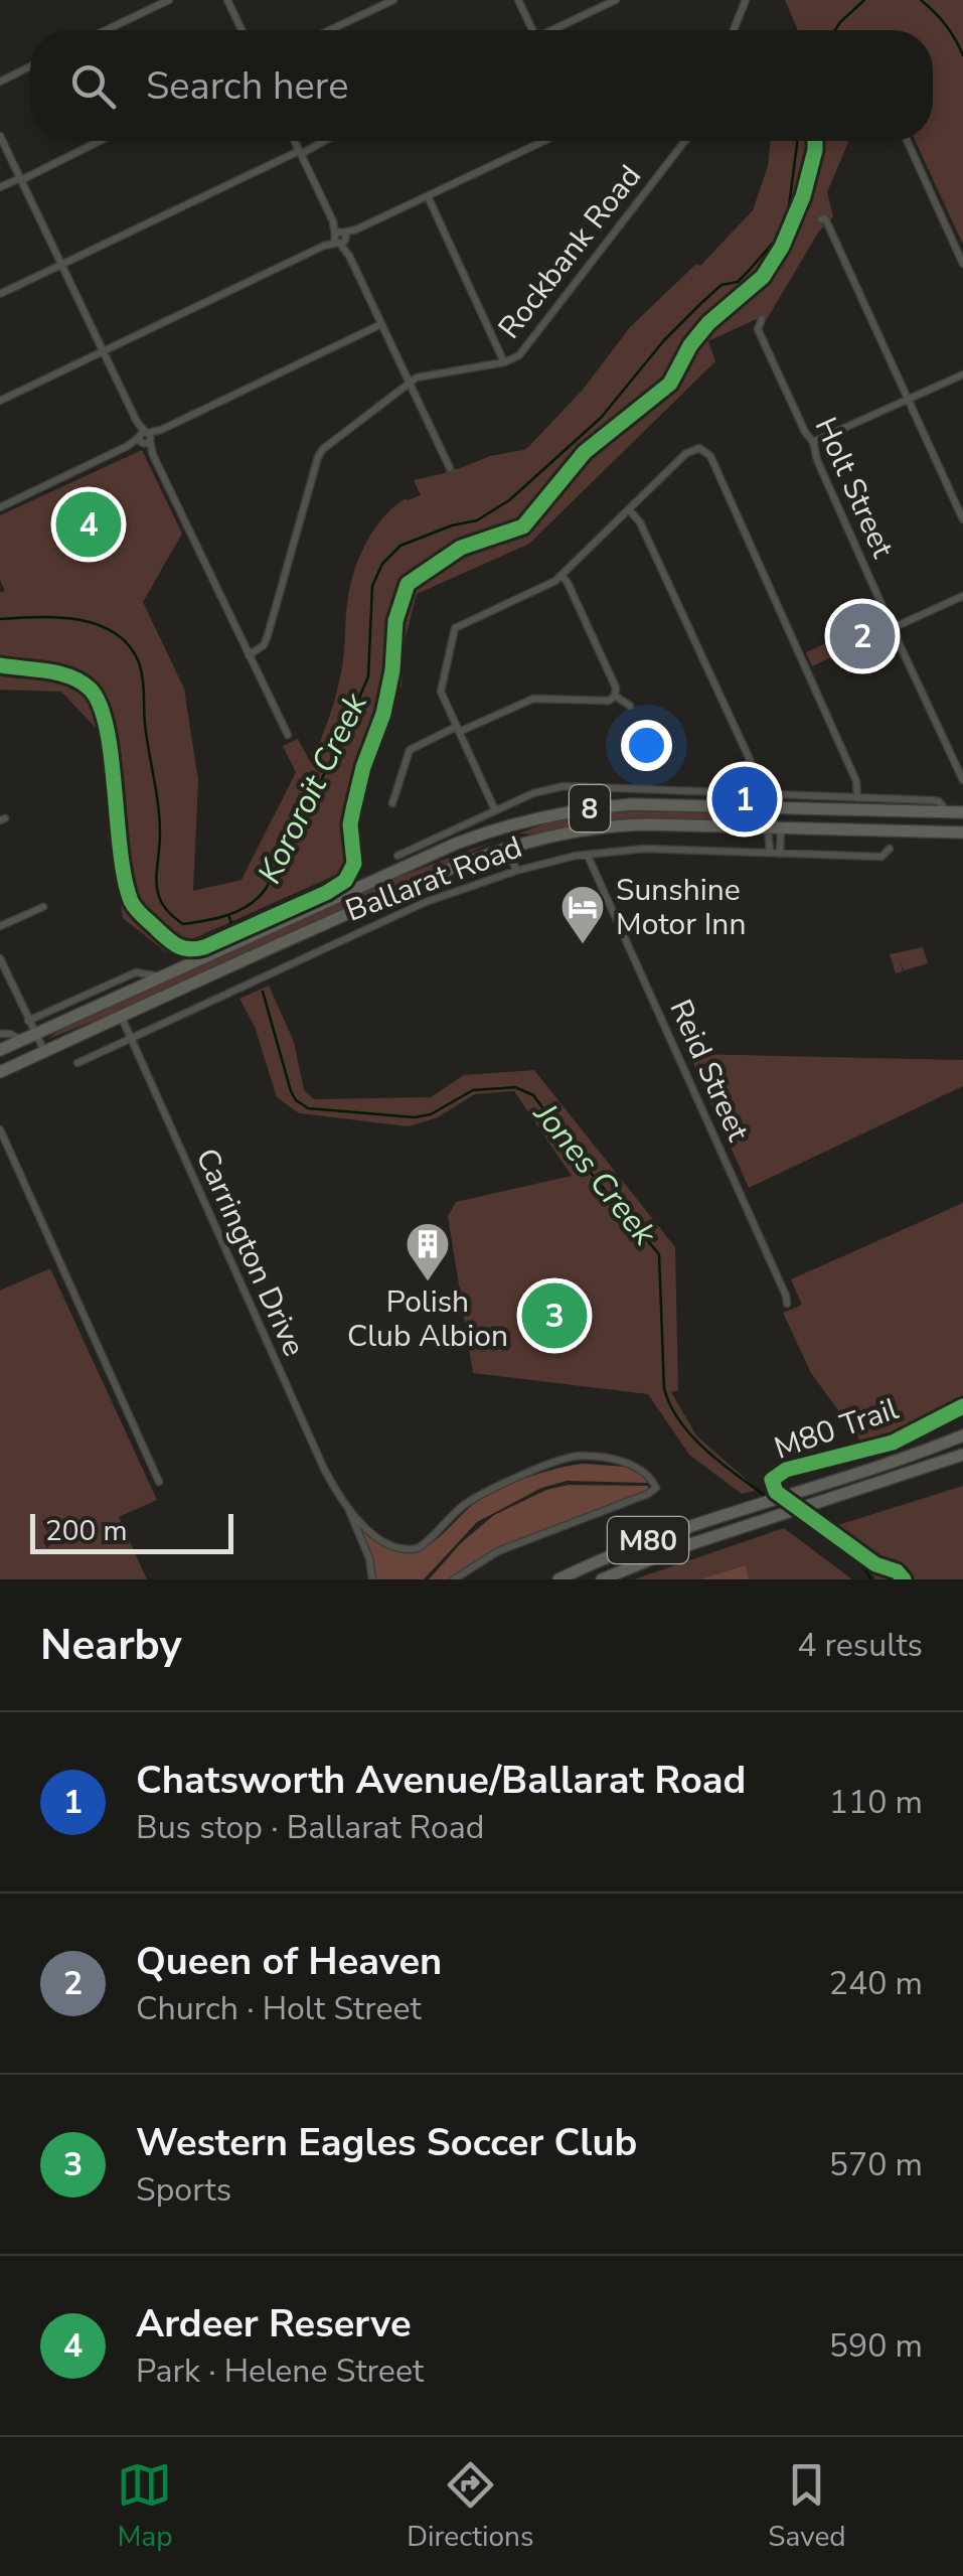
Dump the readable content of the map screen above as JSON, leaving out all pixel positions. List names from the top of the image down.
{
  "streets": {
    "highway": ["8", "Ballarat Road", "M80"],
    "street": [
      "Rockbank Road",
      "Holt Street",
      "Reid Street",
      "Carrington Drive"
    ],
    "cycle path": ["M80 Trail"]
  },
  "crossings": [
    ["Ballarat Road", "Reid Street"],
    ["Ballarat Road", "Carrington Drive"]
  ],
  "water": ["Kororoit Creek", "Jones Creek"],
  "places": {
    "hotel": ["Sunshine Motor Inn"],
    "building": ["Polish Club Albion"]
  },
  "scale_bar": "200 m",
  "page": {
    "search": "Search here",
    "pins": [
      "4",
      "2",
      "1",
      "3"
    ],
    "scale": "200 m",
    "heading": ["Nearby", "4 results"],
    "list": [
      {
        "mark": "1",
        "name": "Chatsworth Avenue/Ballarat Road",
        "note": "Bus stop · Ballarat Road",
        "value": "110 m"
      },
      {
        "mark": "2",
        "name": "Queen of Heaven",
        "note": "Church · Holt Street",
        "value": "240 m"
      },
      {
        "mark": "3",
        "name": "Western Eagles Soccer Club",
        "note": "Sports",
        "value": "570 m"
      },
      {
        "mark": "4",
        "name": "Ardeer Reserve",
        "note": "Park · Helene Street",
        "value": "590 m"
      }
    ],
    "nav": ["Map", "Directions", "Saved"]
  }
}
